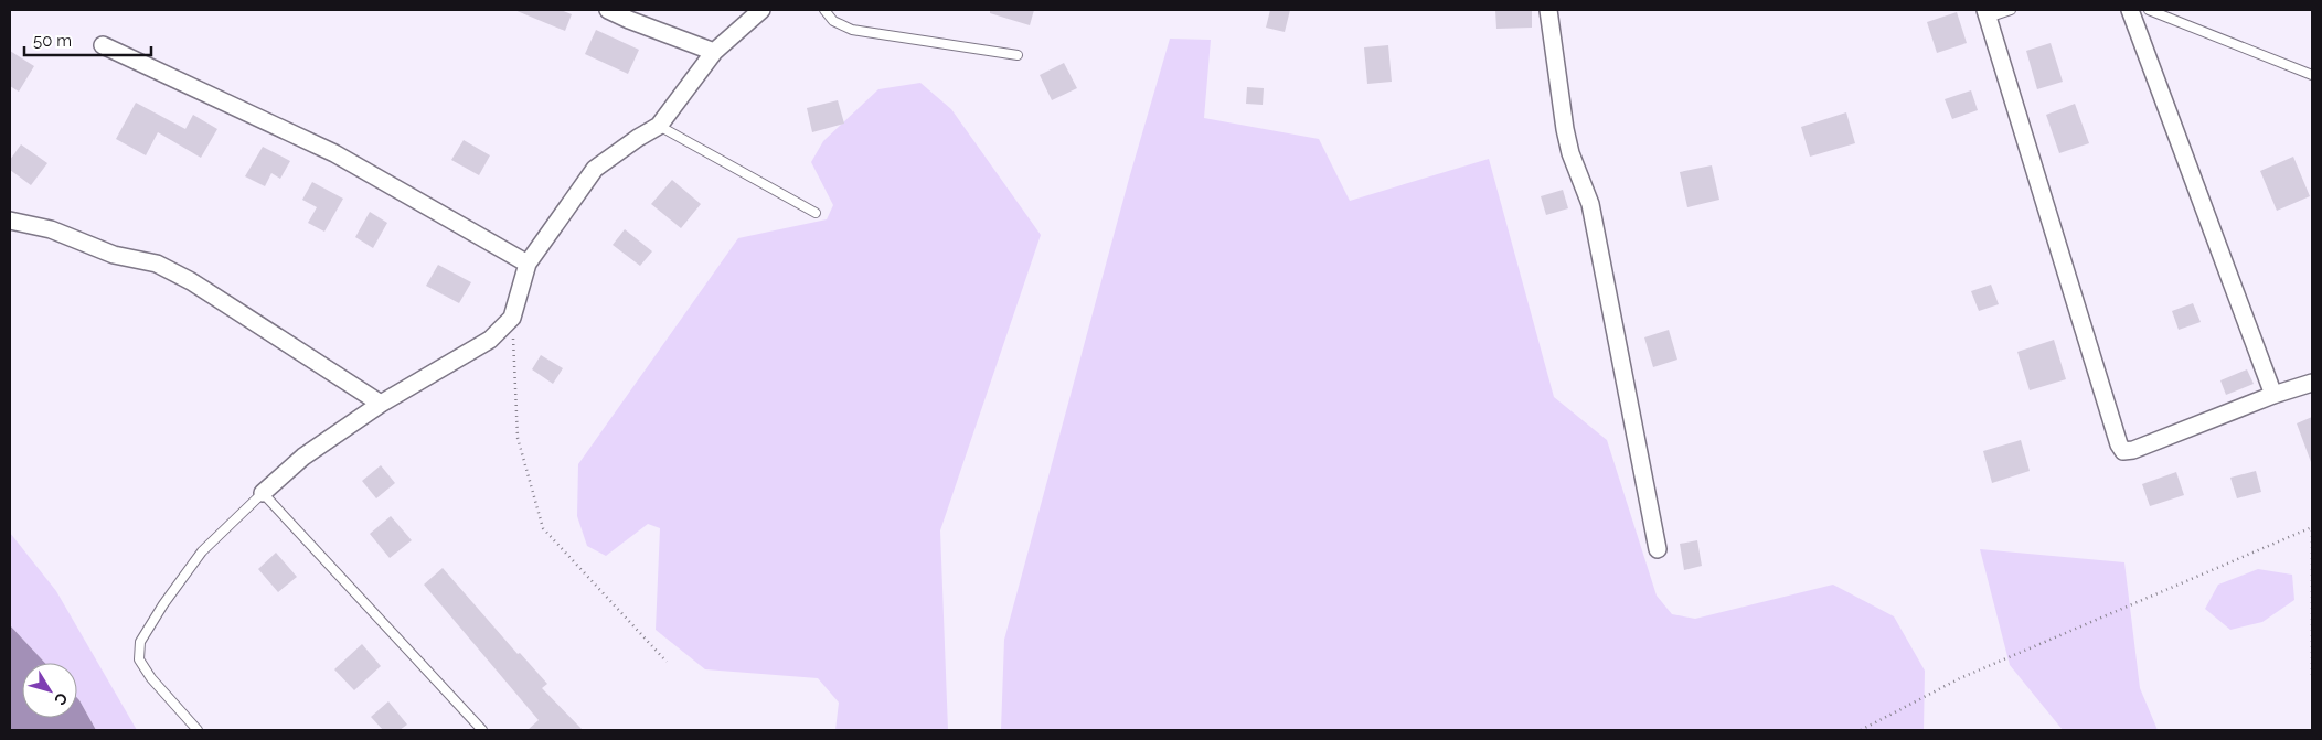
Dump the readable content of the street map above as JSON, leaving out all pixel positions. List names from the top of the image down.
{
  "scale_bar": "50 m",
  "north": "bottom right"
}
